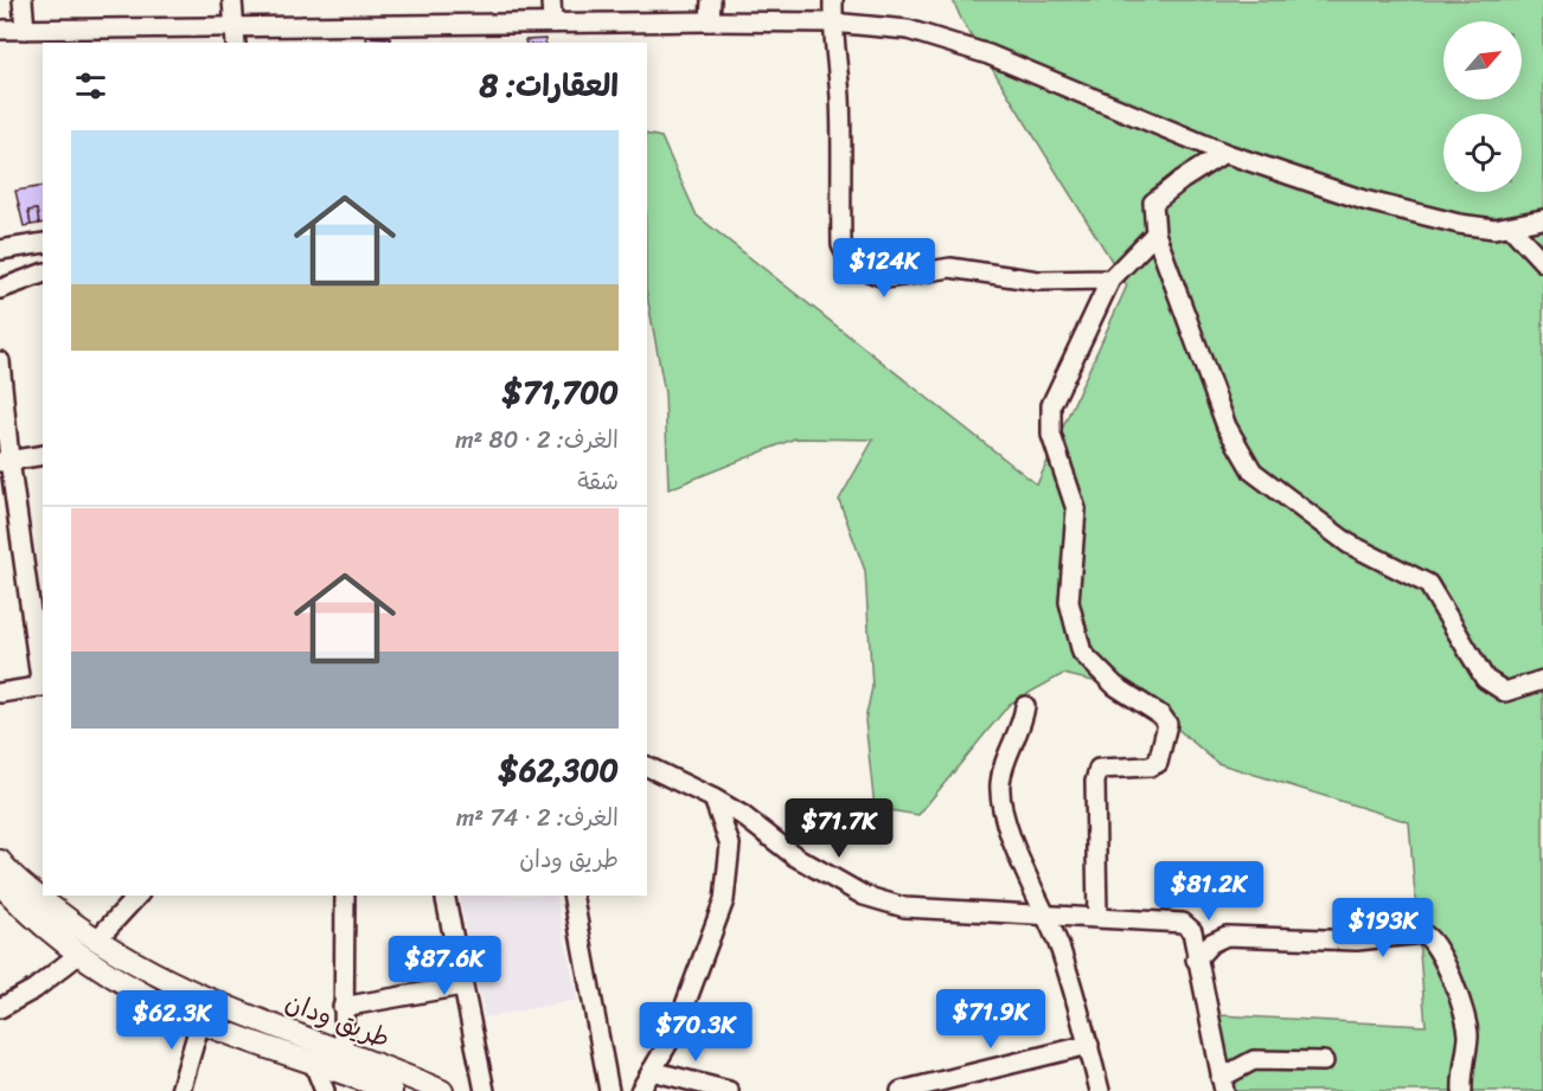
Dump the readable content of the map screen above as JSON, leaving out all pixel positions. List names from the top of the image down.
{
  "streets": {
    "main road": ["طريق ودان"]
  },
  "north": "top right",
  "page": {
    "heading": "العقارات: 8",
    "list": [
      {
        "name": "$71,700",
        "note": "الغرف: 2 · 80 m² · شقة"
      },
      {
        "name": "$62,300",
        "note": "الغرف: 2 · 74 m² · طريق ودان"
      }
    ],
    "price": [
      "$124K",
      "$71.7K",
      "$81.2K",
      "$193K",
      "$87.6K",
      "$71.9K",
      "$62.3K",
      "$70.3K"
    ]
  }
}
